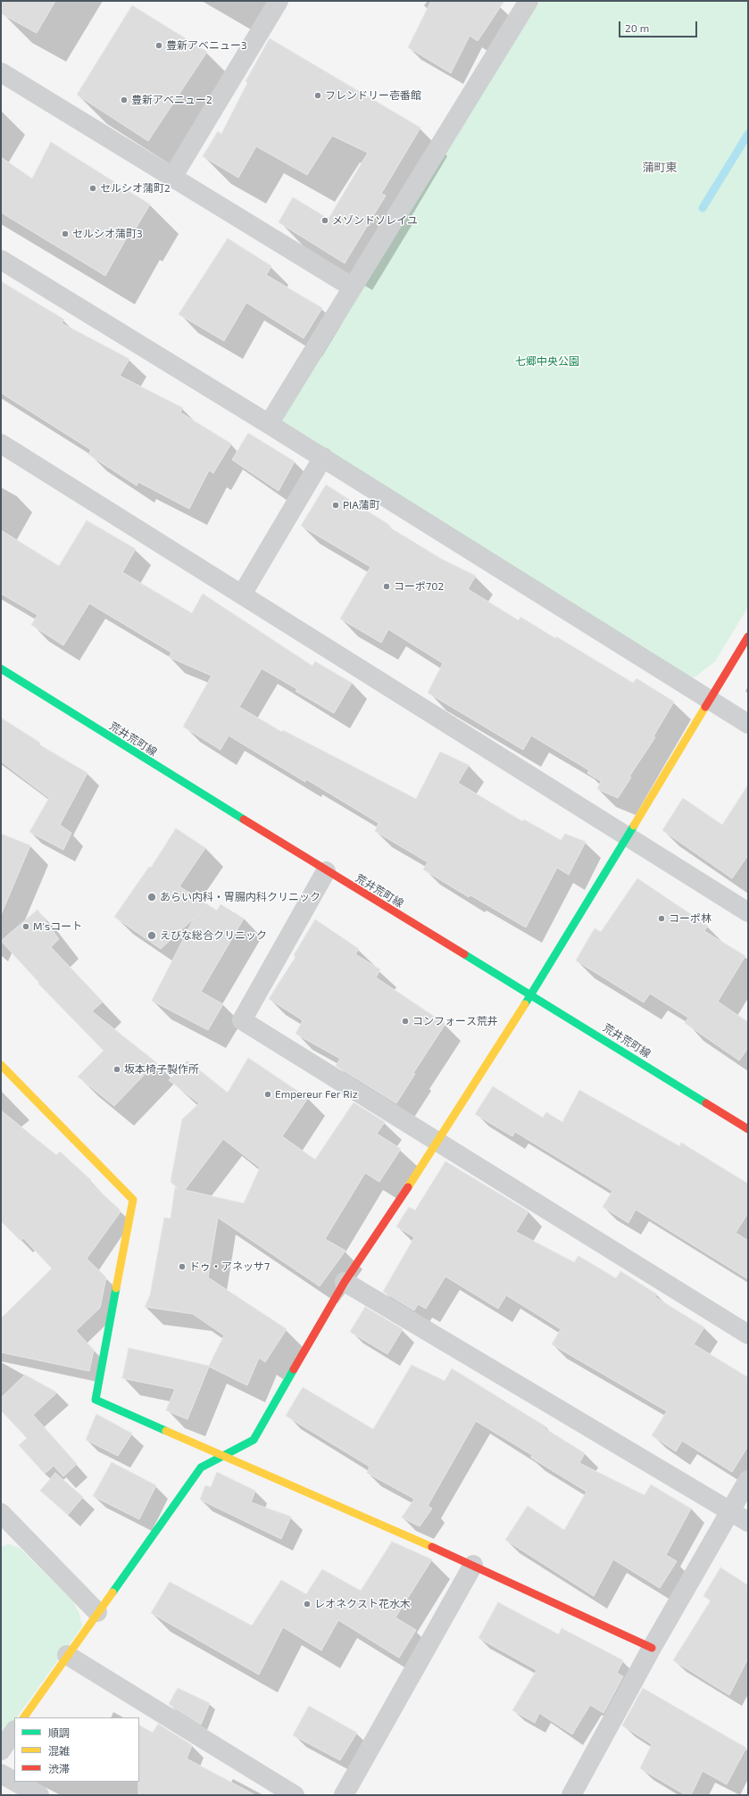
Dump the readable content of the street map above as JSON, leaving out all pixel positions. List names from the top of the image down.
{
  "streets": {
    "street": ["荒井荒町線"]
  },
  "districts": ["蒲町東"],
  "parks": ["七郷中央公園"],
  "places": [
    "豊新アベニュー3",
    "フレンドリー壱番館",
    "豊新アベニュー2",
    "セルシオ蒲町2",
    "メゾンドソレイユ",
    "セルシオ蒲町3",
    "PIA蒲町",
    "コーポ702",
    "あらい内科・胃腸内科クリニック",
    "コーポ林",
    "M'sコート",
    "えびな総合クリニック",
    "コンフォース荒井",
    "坂本椅子製作所",
    "Empereur Fer Riz",
    "ドゥ・アネッサ7",
    "レオネクスト花水木"
  ],
  "legend": ["順調", "混雑", "渋滞"],
  "scale_bar": "20 m"
}
